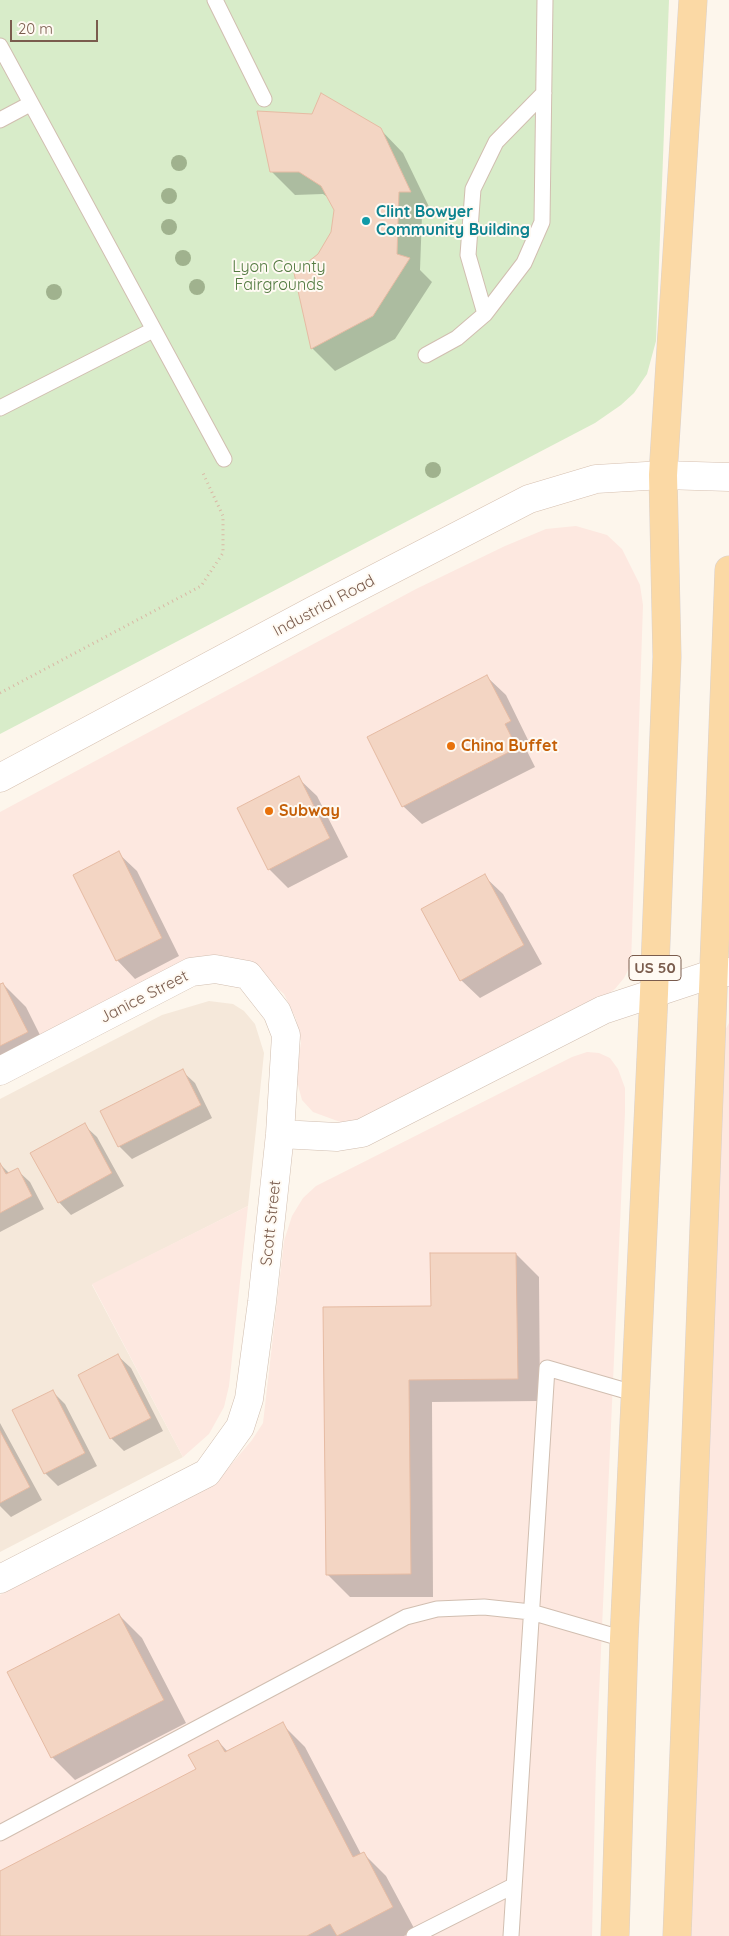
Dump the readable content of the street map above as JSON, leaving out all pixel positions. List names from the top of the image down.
{
  "streets": {
    "main road": ["US 50"],
    "street": ["Industrial Road", "Janice Street", "Scott Street"]
  },
  "crossings": [
    ["Industrial Road", "US 50"],
    ["Janice Street", "Scott Street"]
  ],
  "parks": ["Lyon County Fairgrounds"],
  "places": ["Clint Bowyer Community Building", "China Buffet", "Subway"],
  "scale_bar": "20 m"
}
